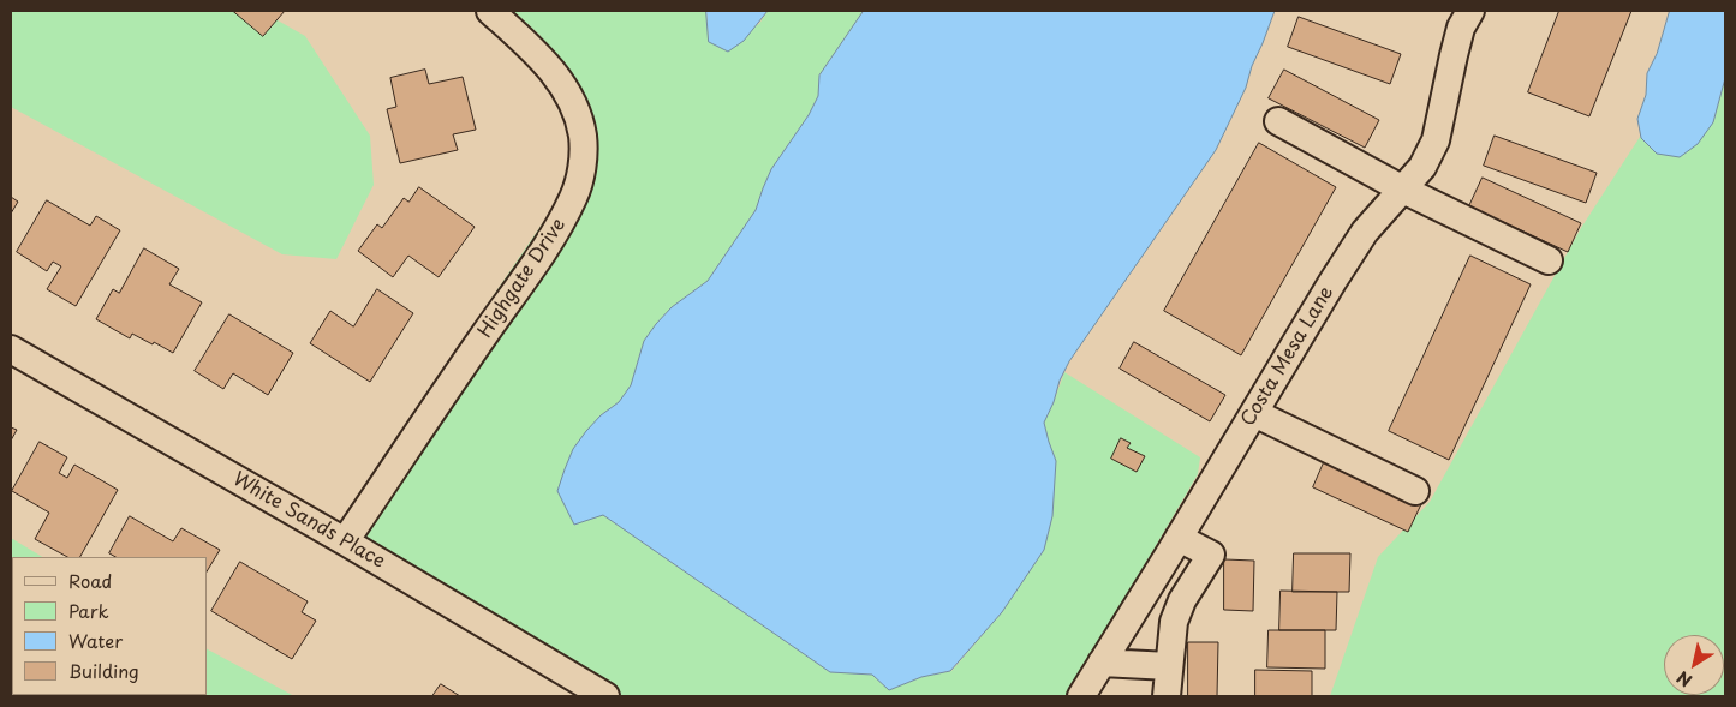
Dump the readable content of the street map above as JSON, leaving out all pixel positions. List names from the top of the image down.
{
  "streets": {
    "street": ["Highgate Drive", "Costa Mesa Lane", "White Sands Place"]
  },
  "crossings": [
    ["Highgate Drive", "White Sands Place"]
  ],
  "legend": [
    "Road",
    "Park",
    "Water",
    "Building"
  ],
  "north": "bottom left"
}
